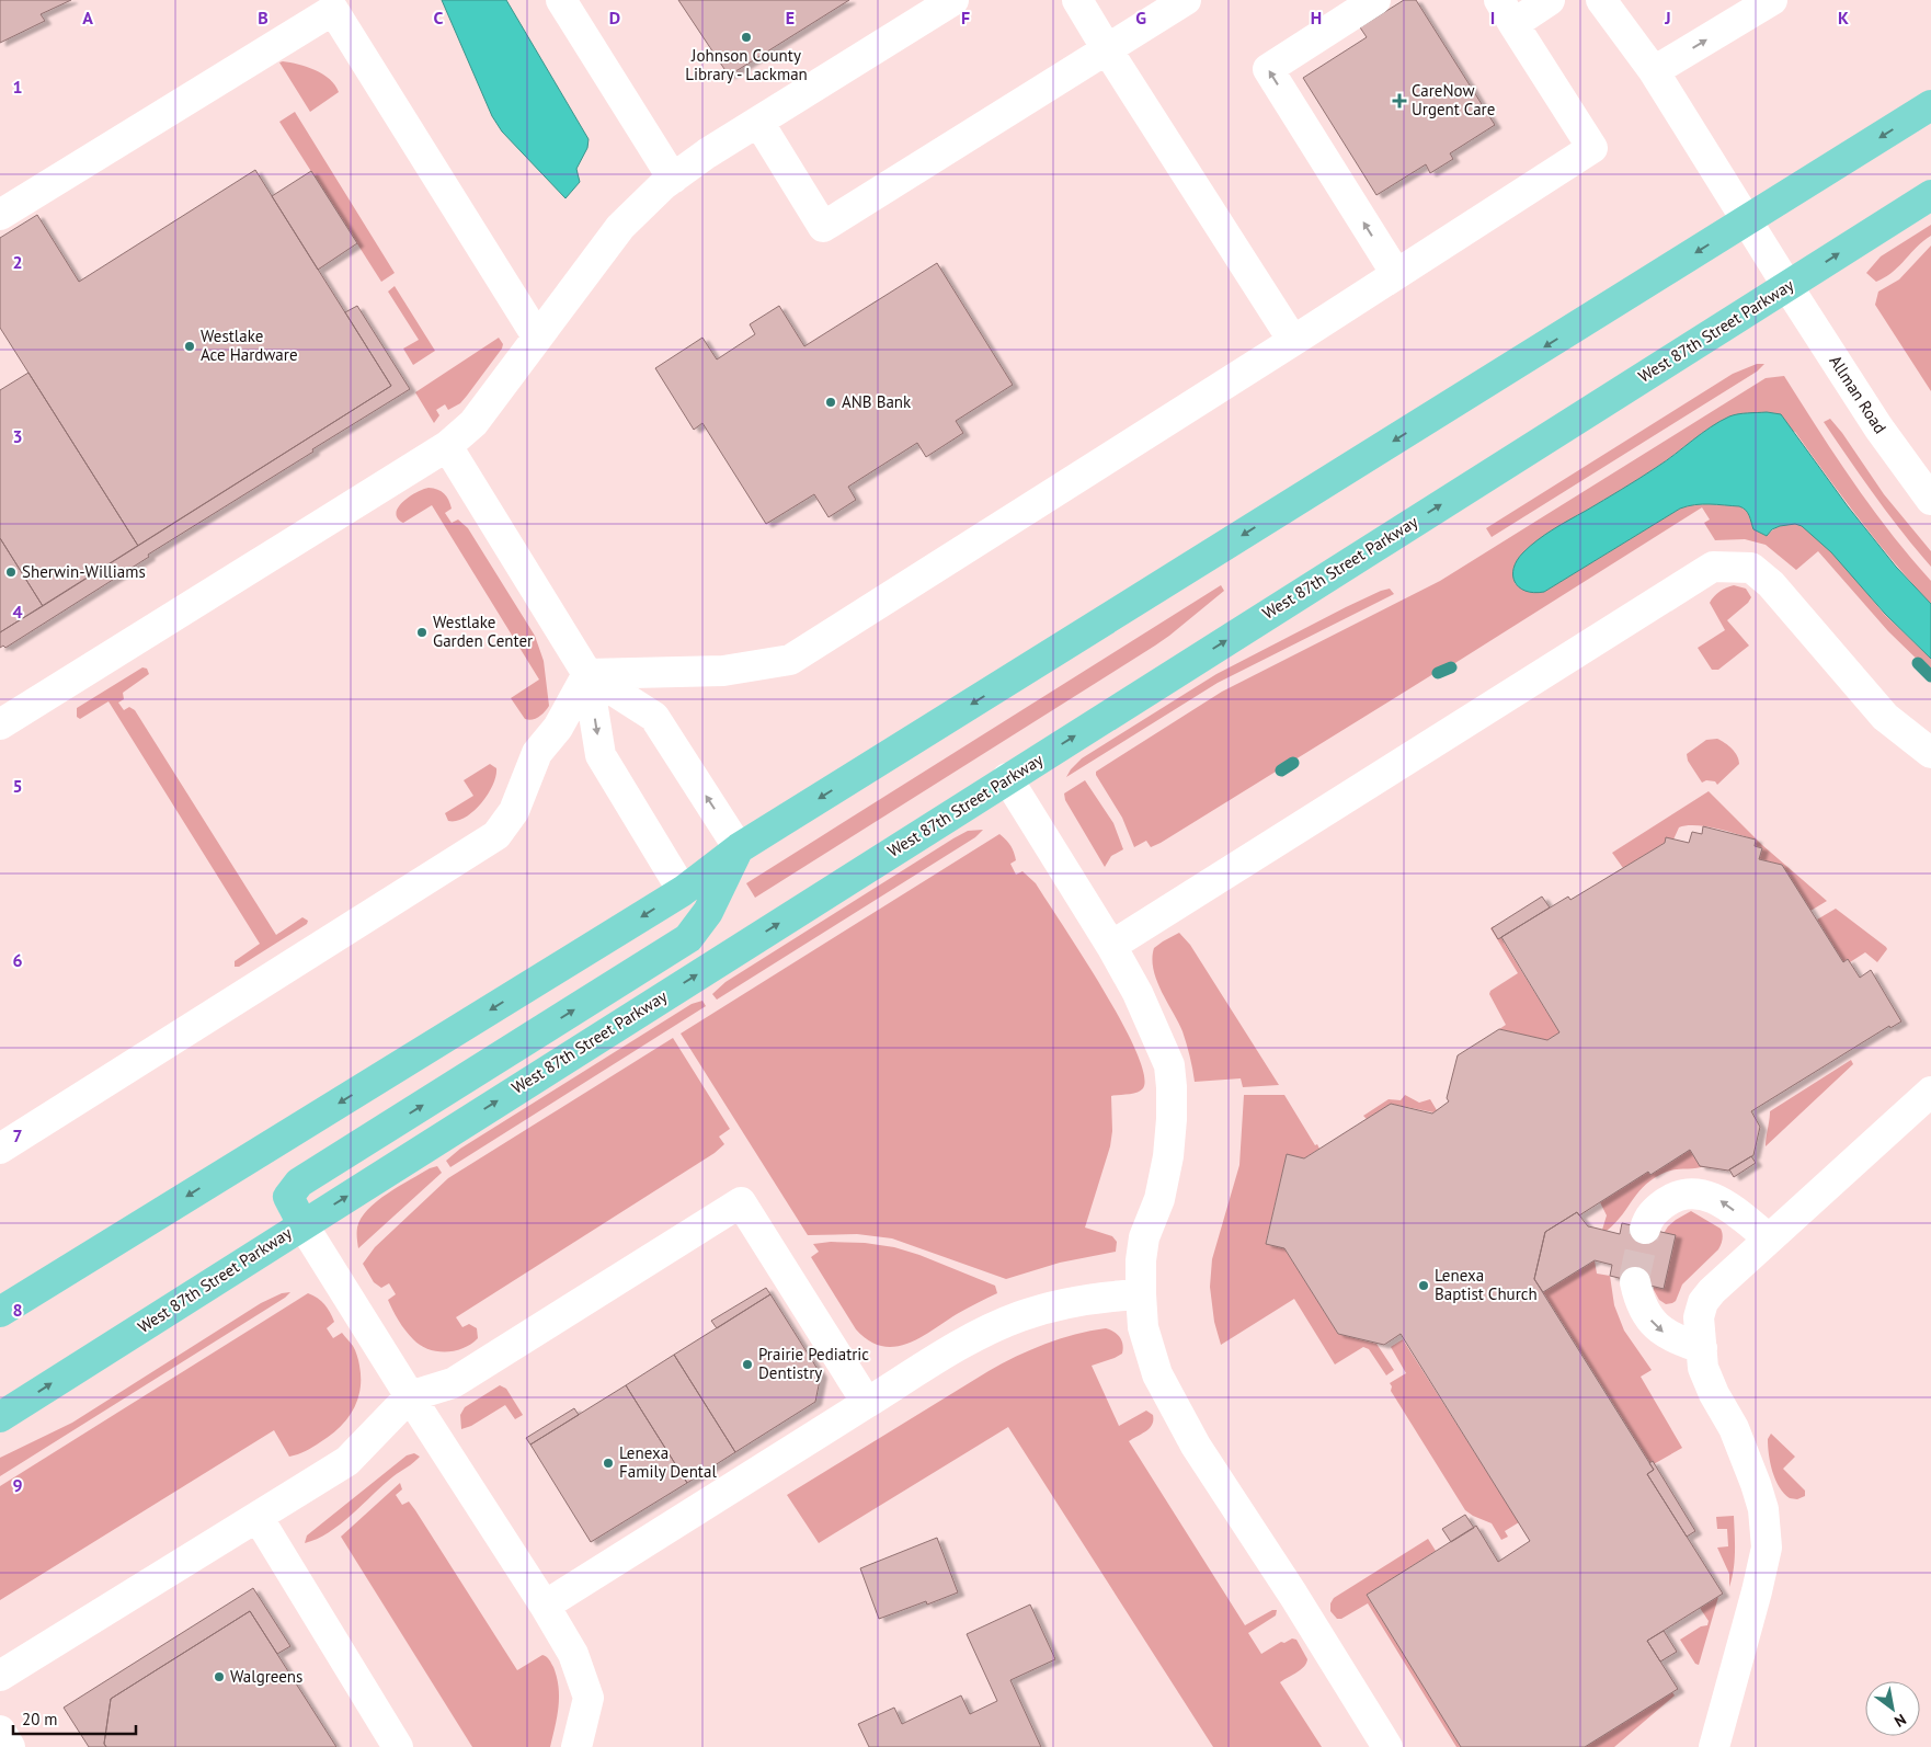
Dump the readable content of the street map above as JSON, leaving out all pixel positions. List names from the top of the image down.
{
  "streets": {
    "main road": ["West 87th Street Parkway"],
    "street": ["Allman Road"]
  },
  "crossings": [
    ["West 87th Street Parkway", "Allman Road"]
  ],
  "places": {
    "other": [
      "Johnson County Library - Lackman",
      "Westlake Ace Hardware",
      "ANB Bank",
      "Sherwin-Williams",
      "Westlake Garden Center",
      "Lenexa Baptist Church",
      "Prairie Pediatric Dentistry",
      "Lenexa Family Dental",
      "Walgreens"
    ],
    "health": ["CareNow Urgent Care"]
  },
  "scale_bar": "20 m",
  "north": "bottom right",
  "grid": {
    "columns": [
      "A",
      "B",
      "C",
      "D",
      "E",
      "F",
      "G",
      "H",
      "I",
      "J",
      "K"
    ],
    "rows": [
      "1",
      "2",
      "3",
      "4",
      "5",
      "6",
      "7",
      "8",
      "9"
    ]
  }
}
